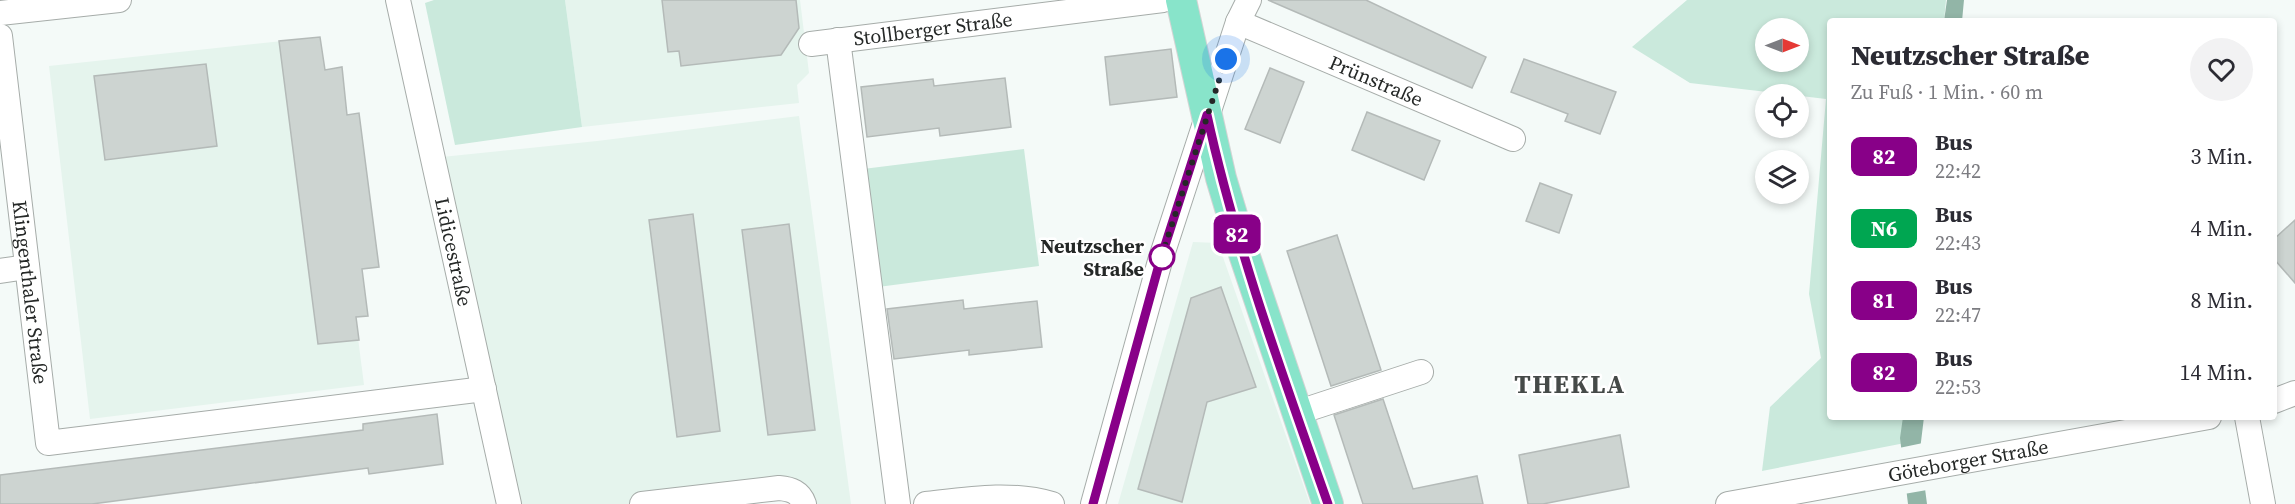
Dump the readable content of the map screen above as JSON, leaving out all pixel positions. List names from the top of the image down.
{
  "streets": {
    "street": [
      "Stollberger Straße",
      "Prünstraße",
      "Lidicestraße",
      "Klingenthaler Straße",
      "Göteborger Straße"
    ]
  },
  "crossings": [
    ["Lidicestraße", "Klingenthaler Straße"]
  ],
  "districts": ["THEKLA"],
  "places": ["Neutzscher Straße"],
  "lines": ["bus line 82"],
  "north": "right",
  "page": {
    "on_map": "82",
    "heading": ["Neutzscher Straße", "Zu Fuß · 1 Min. · 60 m"],
    "list": [
      {
        "mark": "82",
        "name": "Bus",
        "note": "22:42",
        "value": "3 Min."
      },
      {
        "mark": "N6",
        "name": "Bus",
        "note": "22:43",
        "value": "4 Min."
      },
      {
        "mark": "81",
        "name": "Bus",
        "note": "22:47",
        "value": "8 Min."
      },
      {
        "mark": "82",
        "name": "Bus",
        "note": "22:53",
        "value": "14 Min."
      }
    ]
  }
}
